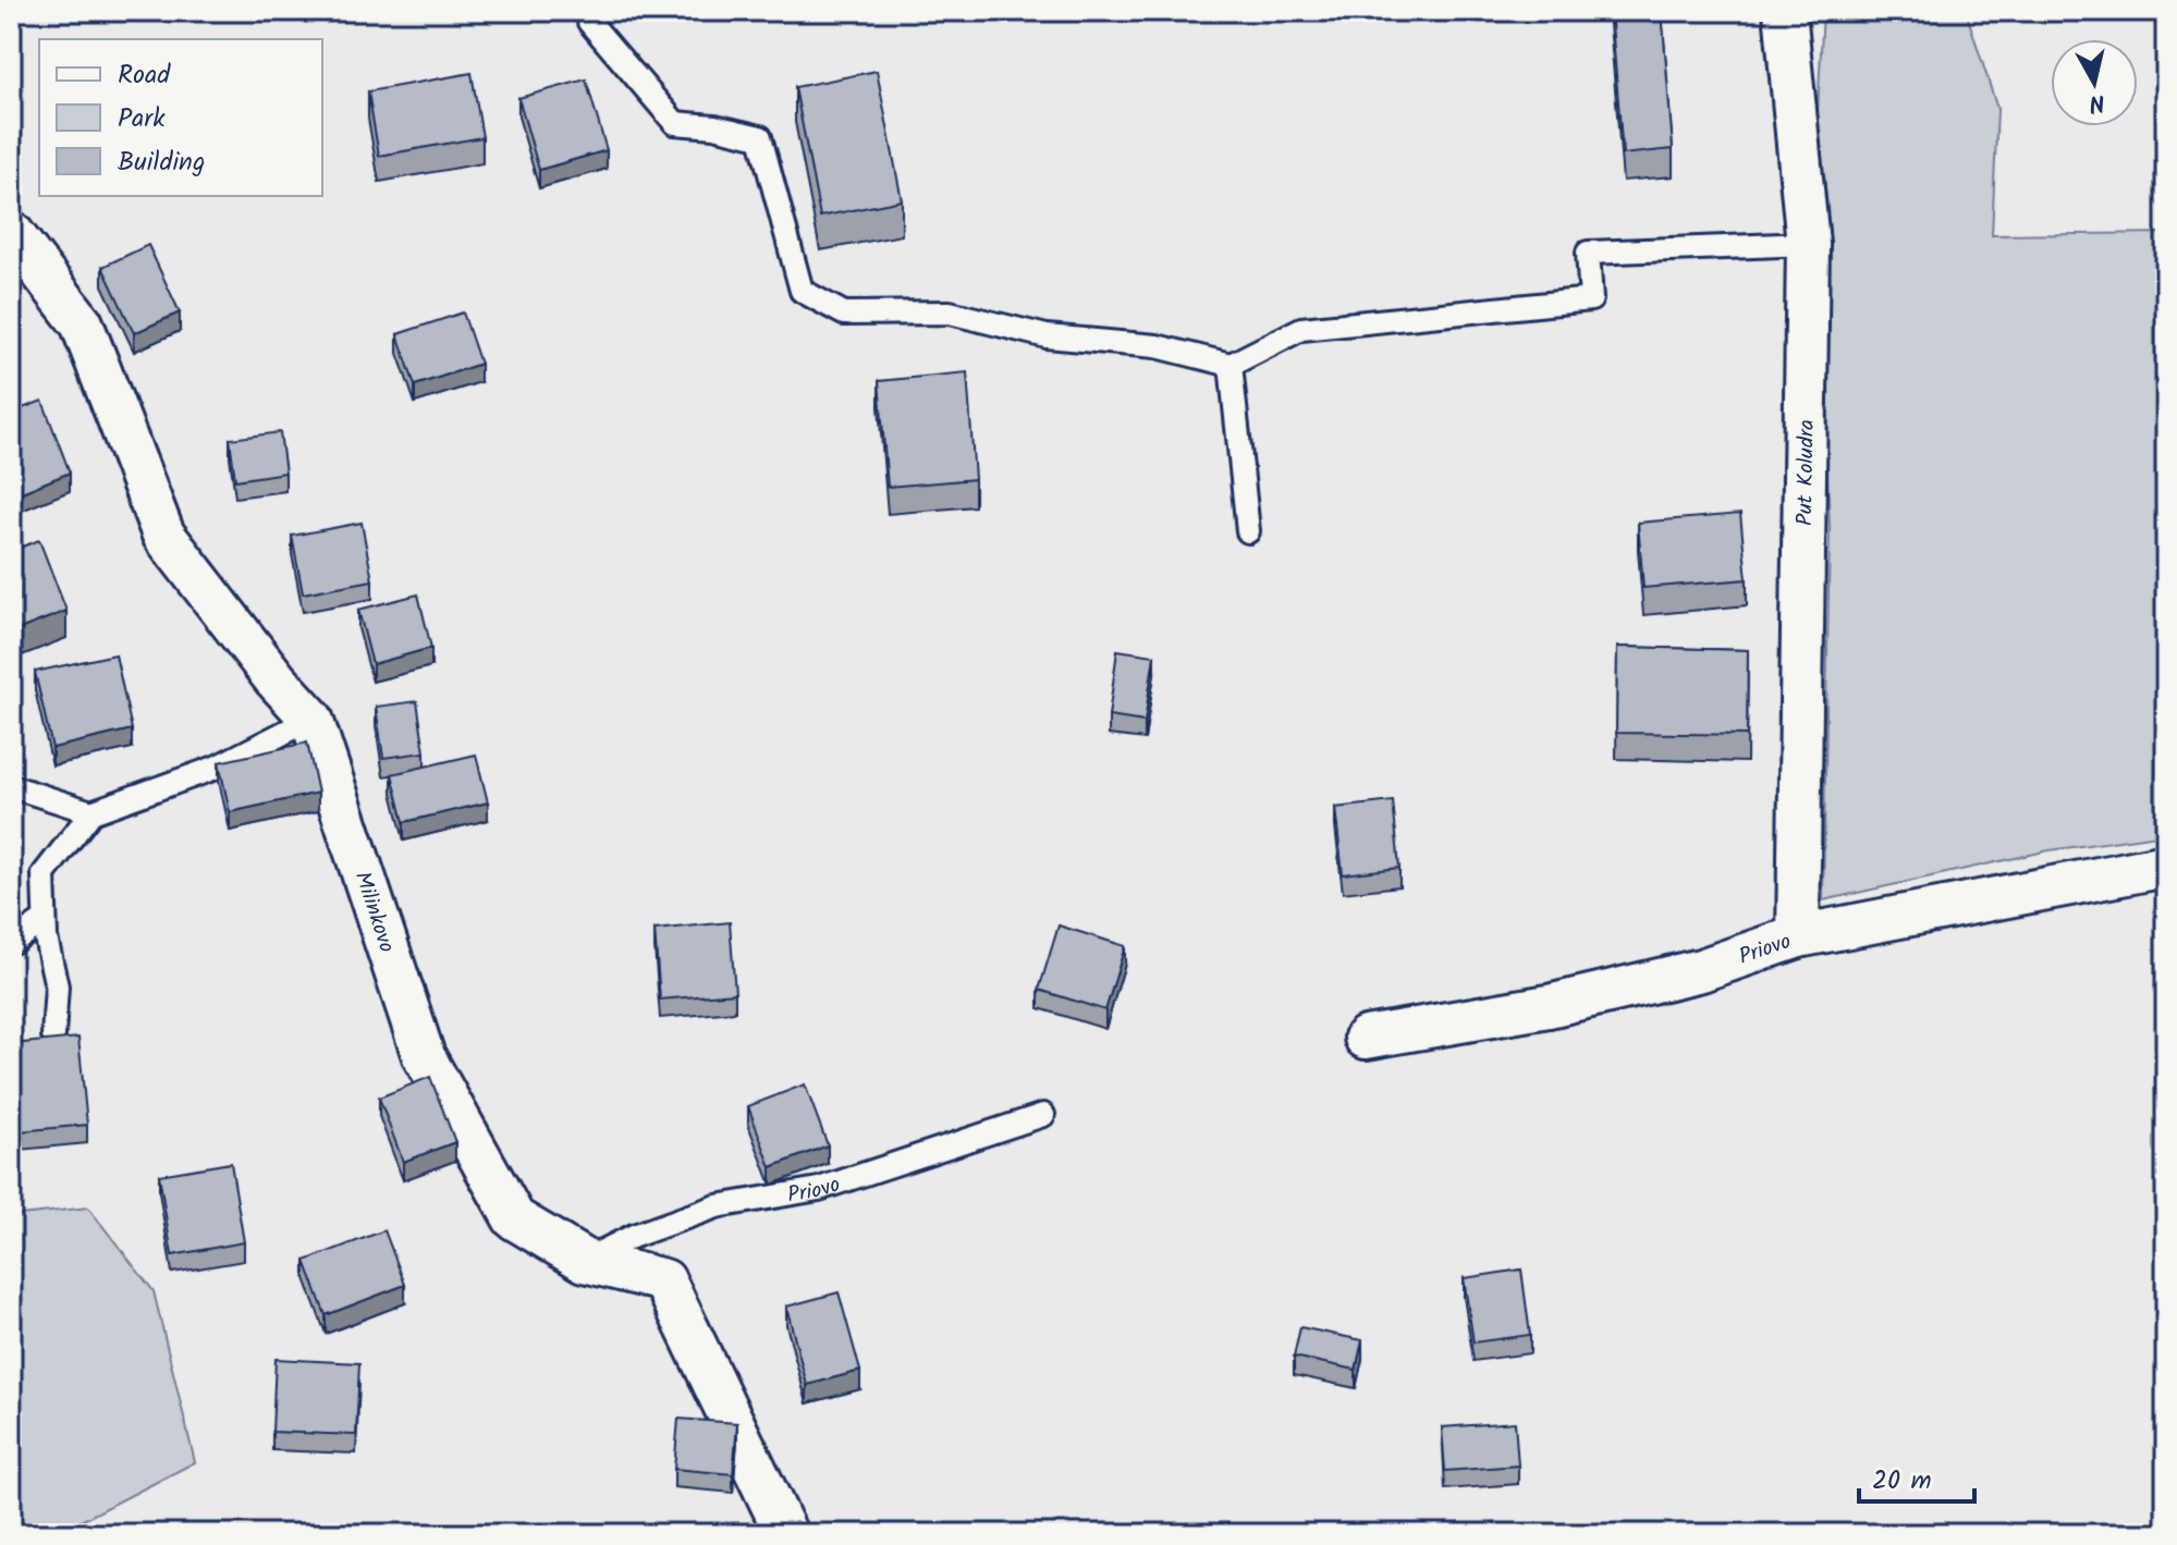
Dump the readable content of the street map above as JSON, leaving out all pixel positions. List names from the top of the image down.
{
  "streets": {
    "street": ["Put Koludra", "Milinkovo", "Priovo"]
  },
  "crossings": [
    ["Put Koludra", "Priovo"],
    ["Milinkovo", "Priovo"]
  ],
  "legend": ["Road", "Park", "Building"],
  "scale_bar": "20 m",
  "north": "bottom"
}
